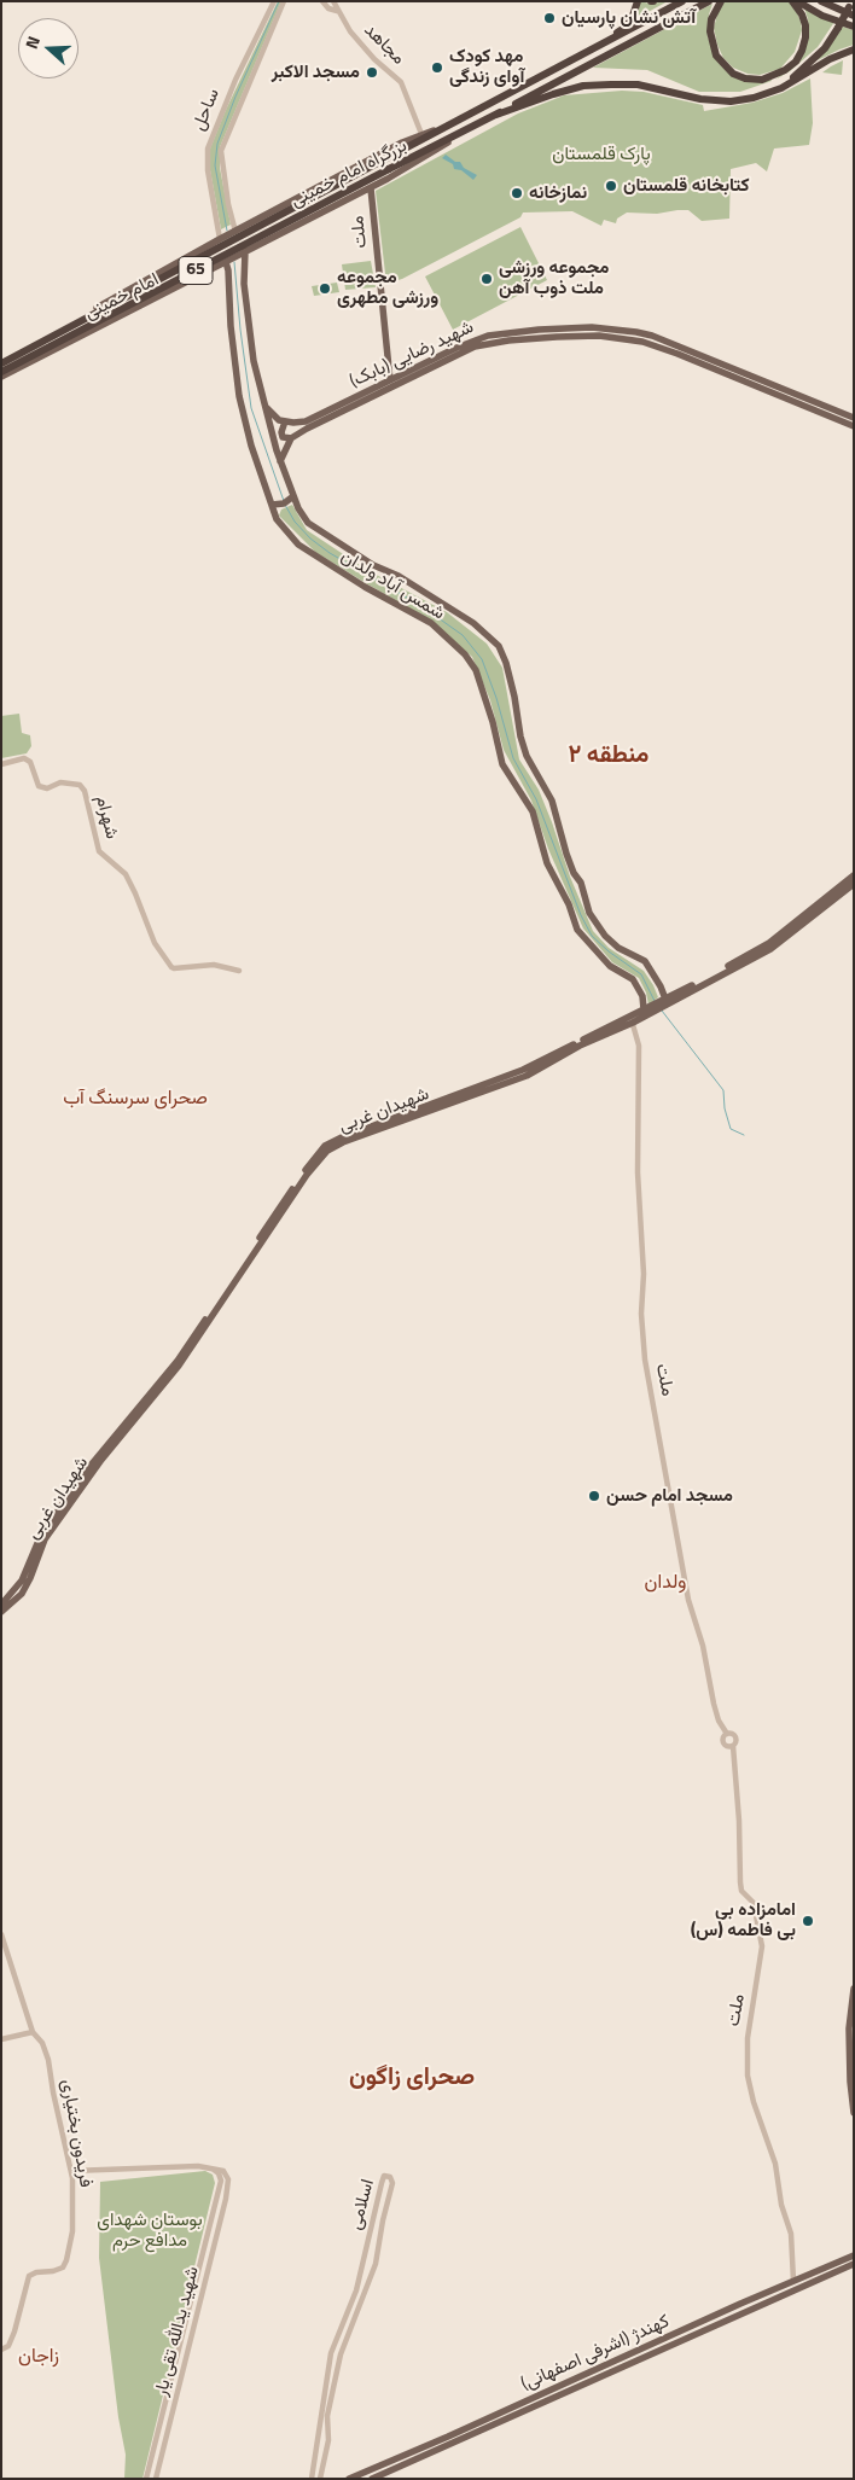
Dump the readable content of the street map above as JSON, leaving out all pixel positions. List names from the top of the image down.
{
  "streets": {
    "highway": ["بزرگراه امام خمینی", "65"],
    "main road": [
      "ملت",
      "امام خمینی",
      "شهید رضایی (بابک)",
      "شمس آباد ولدان",
      "شهیدان غربی",
      "کهندژ (اشرفی اصفهانی)"
    ],
    "street": [
      "مجاهد",
      "ساحل",
      "شهرام",
      "فریدون بختیاری",
      "اسلامی",
      "شهید یدالله تقی یار"
    ]
  },
  "crossings": [
    ["مجاهد", "امام خمینی"],
    ["ساحل", "امام خمینی"],
    ["بزرگراه امام خمینی", "65"],
    ["بزرگراه امام خمینی", "امام خمینی"],
    ["ملت", "امام خمینی"],
    ["ملت", "شهید رضایی (بابک)"],
    ["ملت", "شهیدان غربی"],
    ["ملت", "کهندژ (اشرفی اصفهانی)"],
    ["65", "امام خمینی"],
    ["امام خمینی", "شمس آباد ولدان"],
    ["شمس آباد ولدان", "شهیدان غربی"]
  ],
  "districts": [
    "منطقه ۲",
    "صحرای سرسنگ آب",
    "ولدان",
    "صحرای زاگون",
    "زاجان"
  ],
  "parks": ["پارک قلمستان", "بوستان شهدای مدافع حرم"],
  "places": [
    "آتش نشان پارسیان",
    "مهد کودک آوای زندگی",
    "مسجد الاکبر",
    "کتابخانه قلمستان",
    "نمازخانه",
    "مجموعه ورزشی ملت ذوب آهن",
    "مجموعه ورزشی مطهری",
    "مسجد امام حسن",
    "امامزاده بی بی فاطمه (س)"
  ],
  "north": "left"
}
